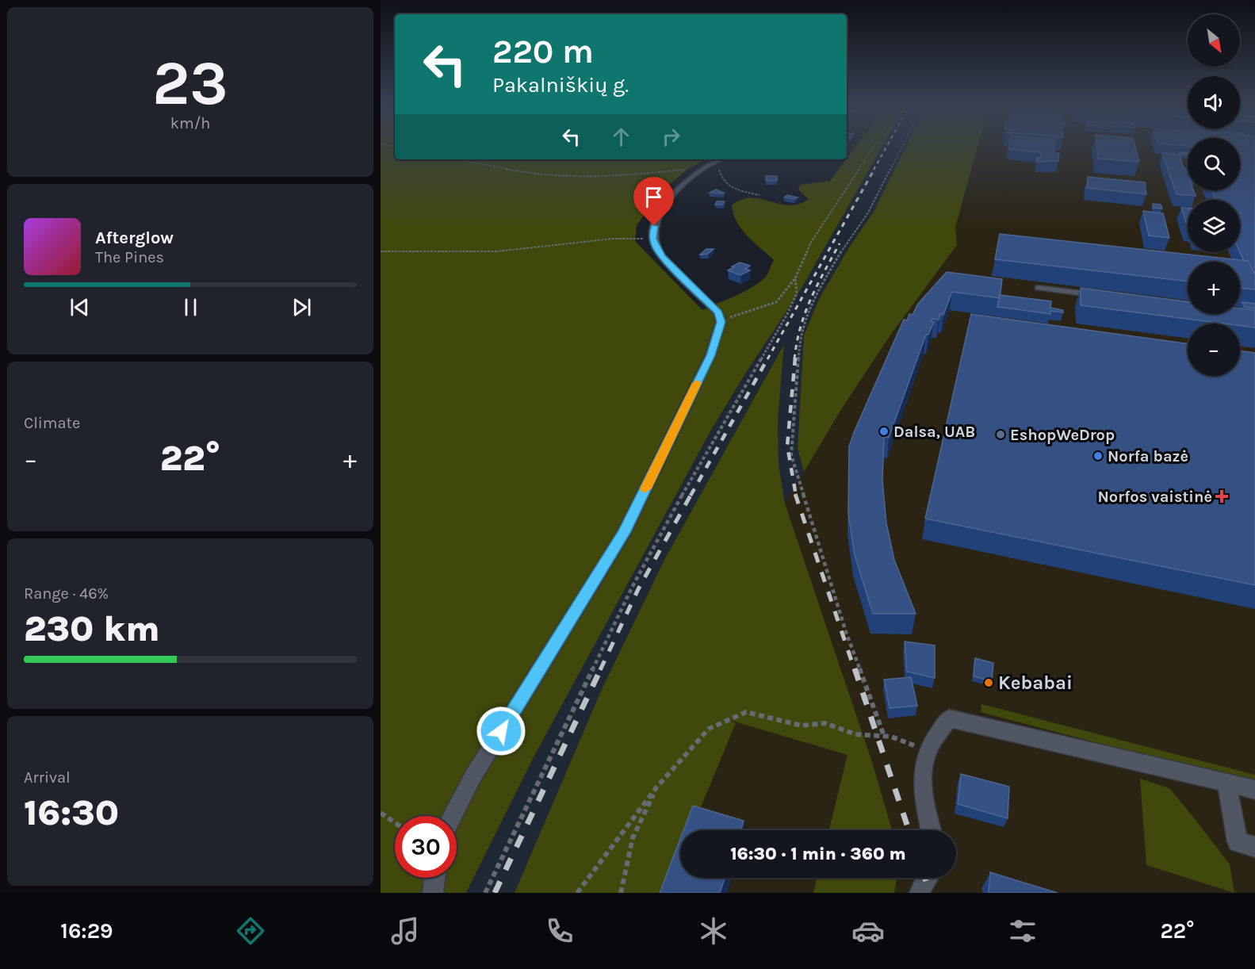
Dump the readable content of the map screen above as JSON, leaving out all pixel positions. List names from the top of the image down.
{
  "places": {
    "other": [
      "Dalsa, UAB",
      "EshopWeDrop",
      "Norfa bazė",
      "Kebabai"
    ],
    "health": ["Norfos vaistinė"]
  },
  "north": "bottom right",
  "page": {
    "tile": [
      ["23", "km/h"],
      "Climate",
      ["Range · 46%", "230 km"],
      ["Arrival", "16:30"]
    ],
    "map_buttons": ["+", "−"],
    "turn": ["220 m", "Pakalniškių g."],
    "song": ["Afterglow", "The Pines"],
    "heat": ["−", "22°", "+"],
    "limit": "30",
    "trip": "16:30 · 1 min · 360 m",
    "tabs": ["16:29", "22°"]
  }
}
